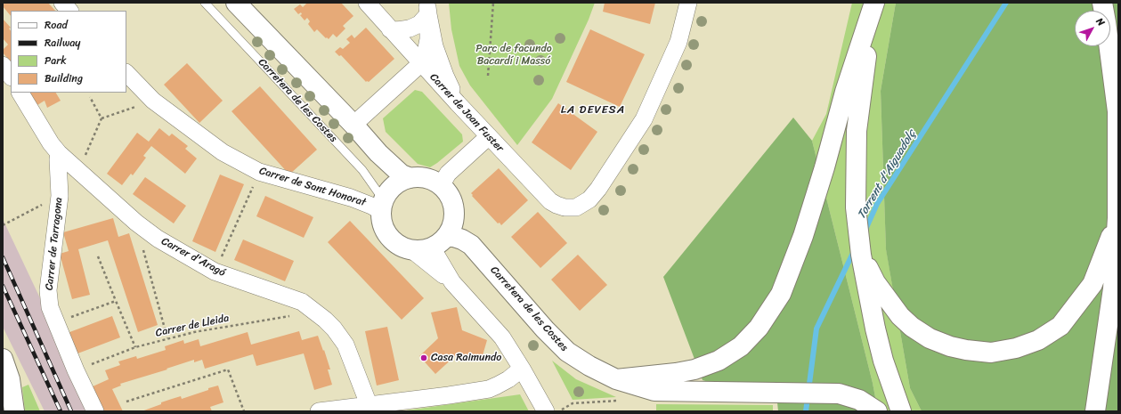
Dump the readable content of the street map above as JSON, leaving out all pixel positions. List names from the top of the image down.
{
  "streets": {
    "main road": ["Carretera de les Costes"],
    "street": [
      "Carrer de Joan Fuster",
      "Carrer de Sant Honorat",
      "Carrer de Tarragona",
      "Carrer d'Aragó"
    ],
    "path": ["Carrer de Lleida"]
  },
  "crossings": [
    ["Carretera de les Costes", "Carrer de Sant Honorat"],
    ["Carrer de Tarragona", "Carrer d'Aragó"],
    ["Carrer de Tarragona", "Carrer de Lleida"],
    ["Carrer d'Aragó", "Carrer de Lleida"]
  ],
  "districts": ["LA DEVESA"],
  "water": ["Torrent d'Aiguadolç"],
  "parks": ["Parc de facundo Bacardí i Massó"],
  "places": ["Casa Raimundo"],
  "legend": [
    "Road",
    "Railway",
    "Park",
    "Building"
  ],
  "north": "top right"
}
